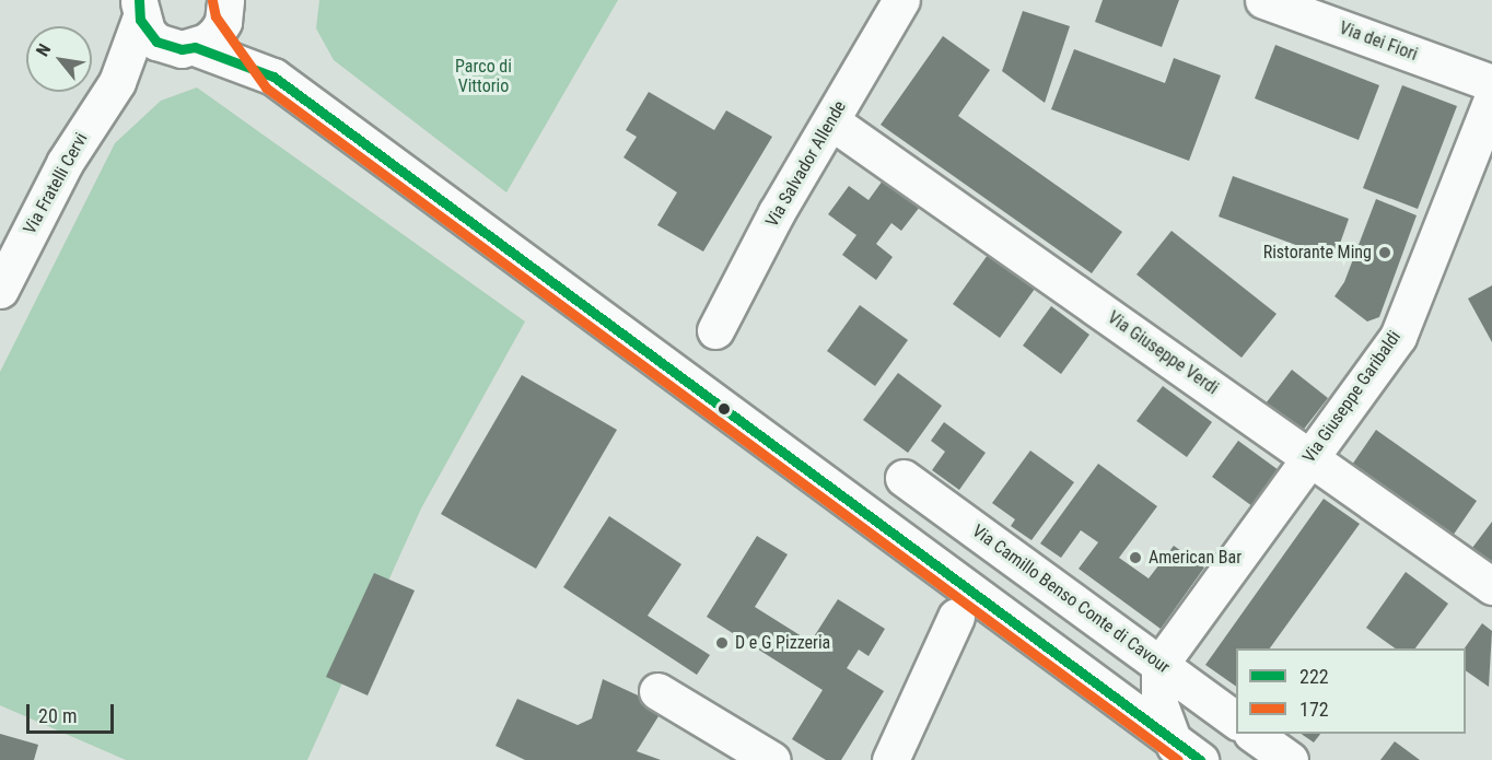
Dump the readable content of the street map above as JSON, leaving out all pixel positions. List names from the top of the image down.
{
  "streets": {
    "street": [
      "Via dei Fiori",
      "Via Salvador Allende",
      "Via Fratelli Cervi",
      "Via Giuseppe Verdi",
      "Via Giuseppe Garibaldi",
      "Via Camillo Benso Conte di Cavour"
    ]
  },
  "crossings": [
    ["Via Salvador Allende", "Via Giuseppe Verdi"],
    ["Via Giuseppe Verdi", "Via Giuseppe Garibaldi"],
    ["Via Giuseppe Garibaldi", "Via Camillo Benso Conte di Cavour"]
  ],
  "parks": ["Parco di Vittorio"],
  "places": ["Ristorante Ming", "American Bar", "D e G Pizzeria"],
  "lines": ["transit line 222", "transit line 172"],
  "legend": ["222", "172"],
  "scale_bar": "20 m",
  "north": "top left"
}
